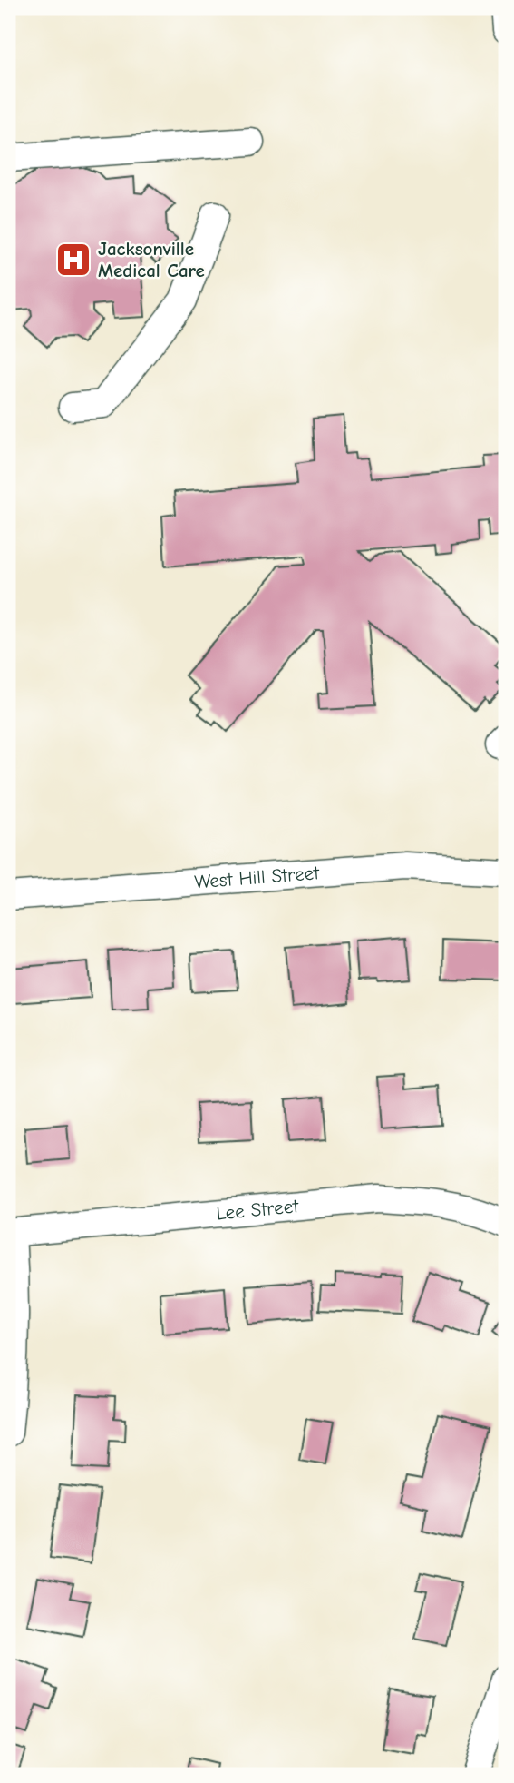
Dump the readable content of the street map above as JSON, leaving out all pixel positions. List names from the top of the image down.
{
  "streets": {
    "street": ["West Hill Street", "Lee Street"]
  },
  "places": {
    "hospital": ["Jacksonville Medical Care"]
  }
}
